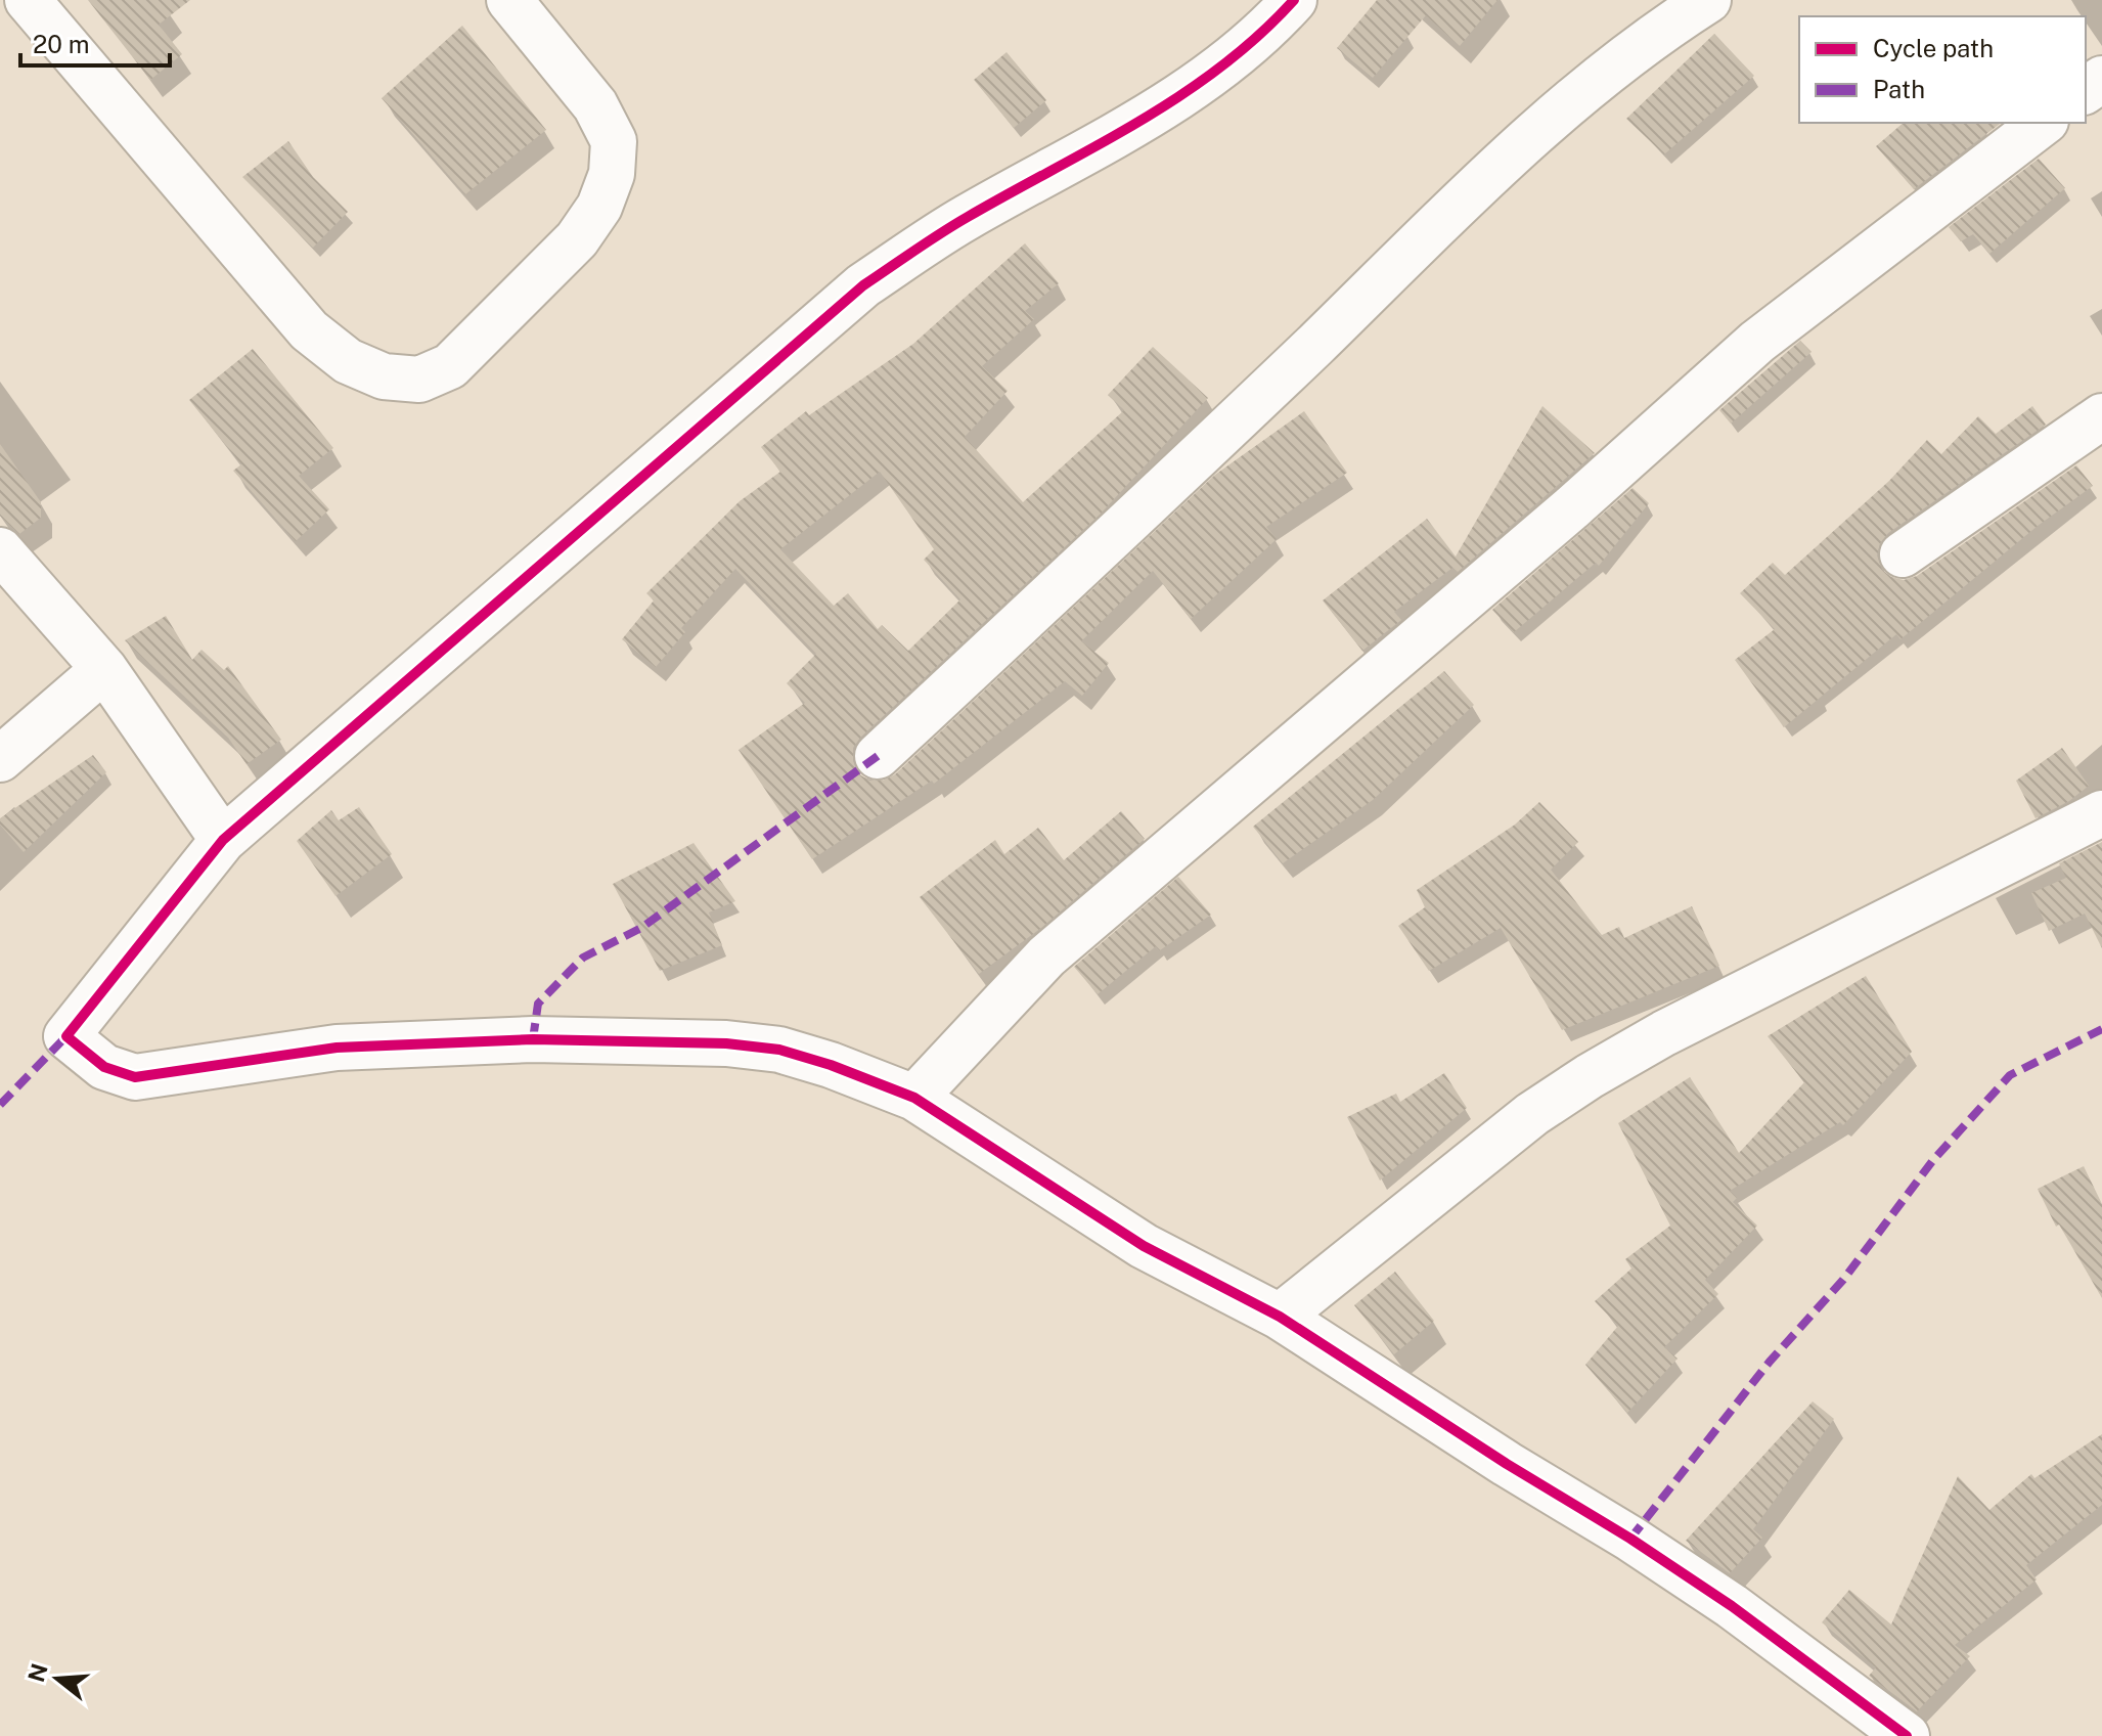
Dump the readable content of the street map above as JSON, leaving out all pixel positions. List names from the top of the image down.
{
  "legend": ["Cycle path", "Path"],
  "scale_bar": "20 m",
  "north": "left"
}
